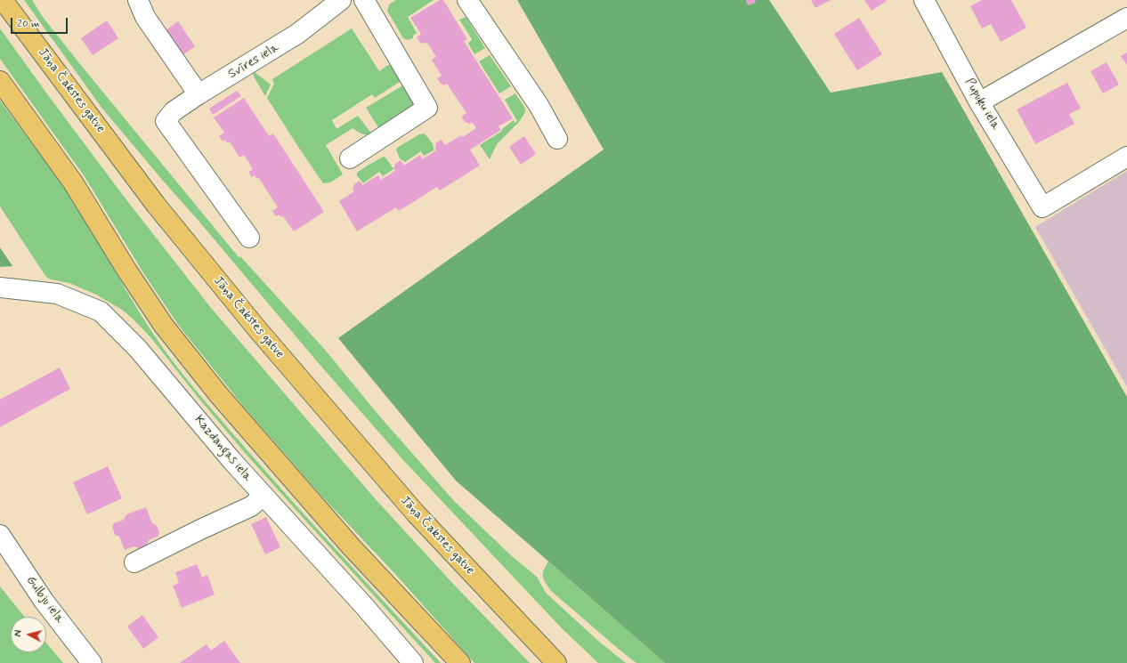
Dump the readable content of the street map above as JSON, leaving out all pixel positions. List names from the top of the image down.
{
  "streets": {
    "highway": ["Jāņa Čakstes gatve"],
    "street": [
      "Svīres iela",
      "Pupuķu iela",
      "Kazdangas iela",
      "Gulbju iela"
    ]
  },
  "scale_bar": "20 m",
  "north": "left"
}
